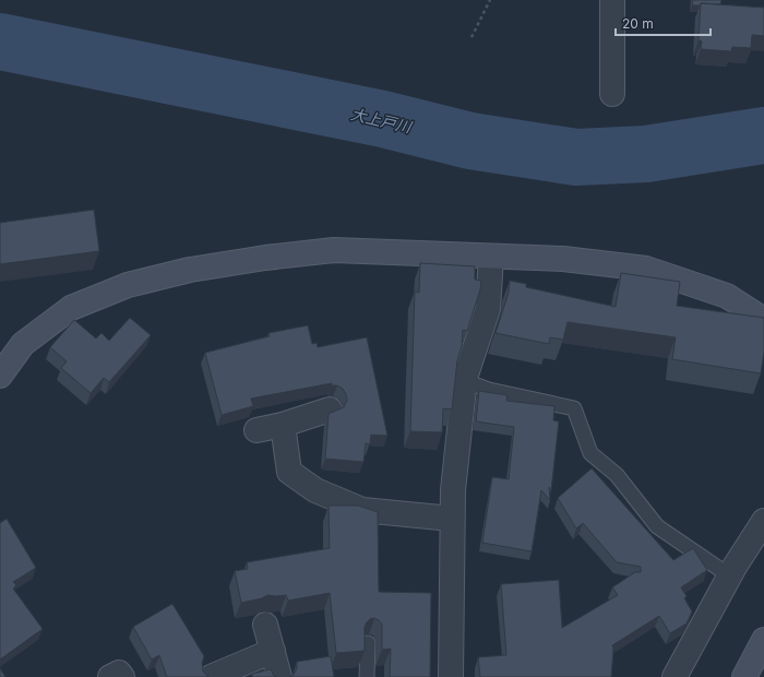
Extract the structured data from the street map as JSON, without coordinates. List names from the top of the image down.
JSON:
{
  "water": ["大上戸川"],
  "scale_bar": "20 m"
}
